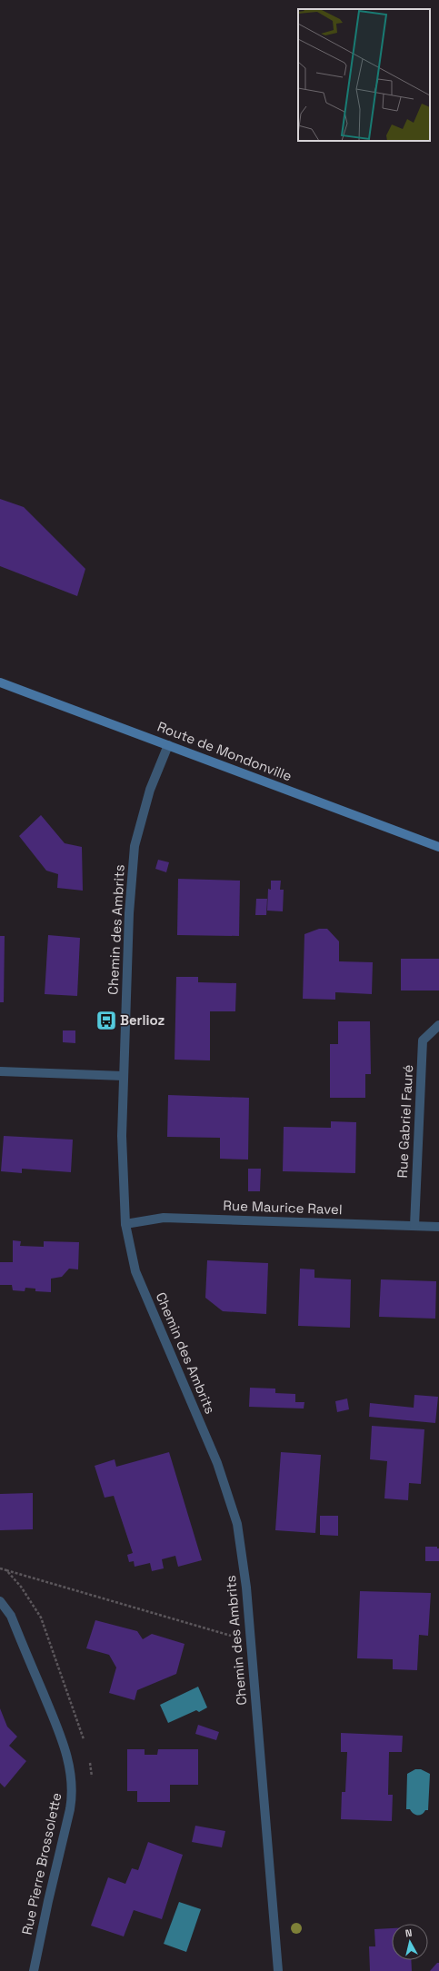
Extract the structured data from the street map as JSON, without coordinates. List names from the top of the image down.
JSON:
{
  "streets": {
    "main road": ["Route de Mondonville"],
    "street": [
      "Chemin des Ambrits",
      "Rue Gabriel Fauré",
      "Rue Maurice Ravel",
      "Rue Pierre Brossolette"
    ]
  },
  "crossings": [
    ["Route de Mondonville", "Chemin des Ambrits"],
    ["Chemin des Ambrits", "Rue Maurice Ravel"],
    ["Rue Gabriel Fauré", "Rue Maurice Ravel"]
  ],
  "places": {
    "bus stop": ["Berlioz"]
  },
  "north": "top"
}
